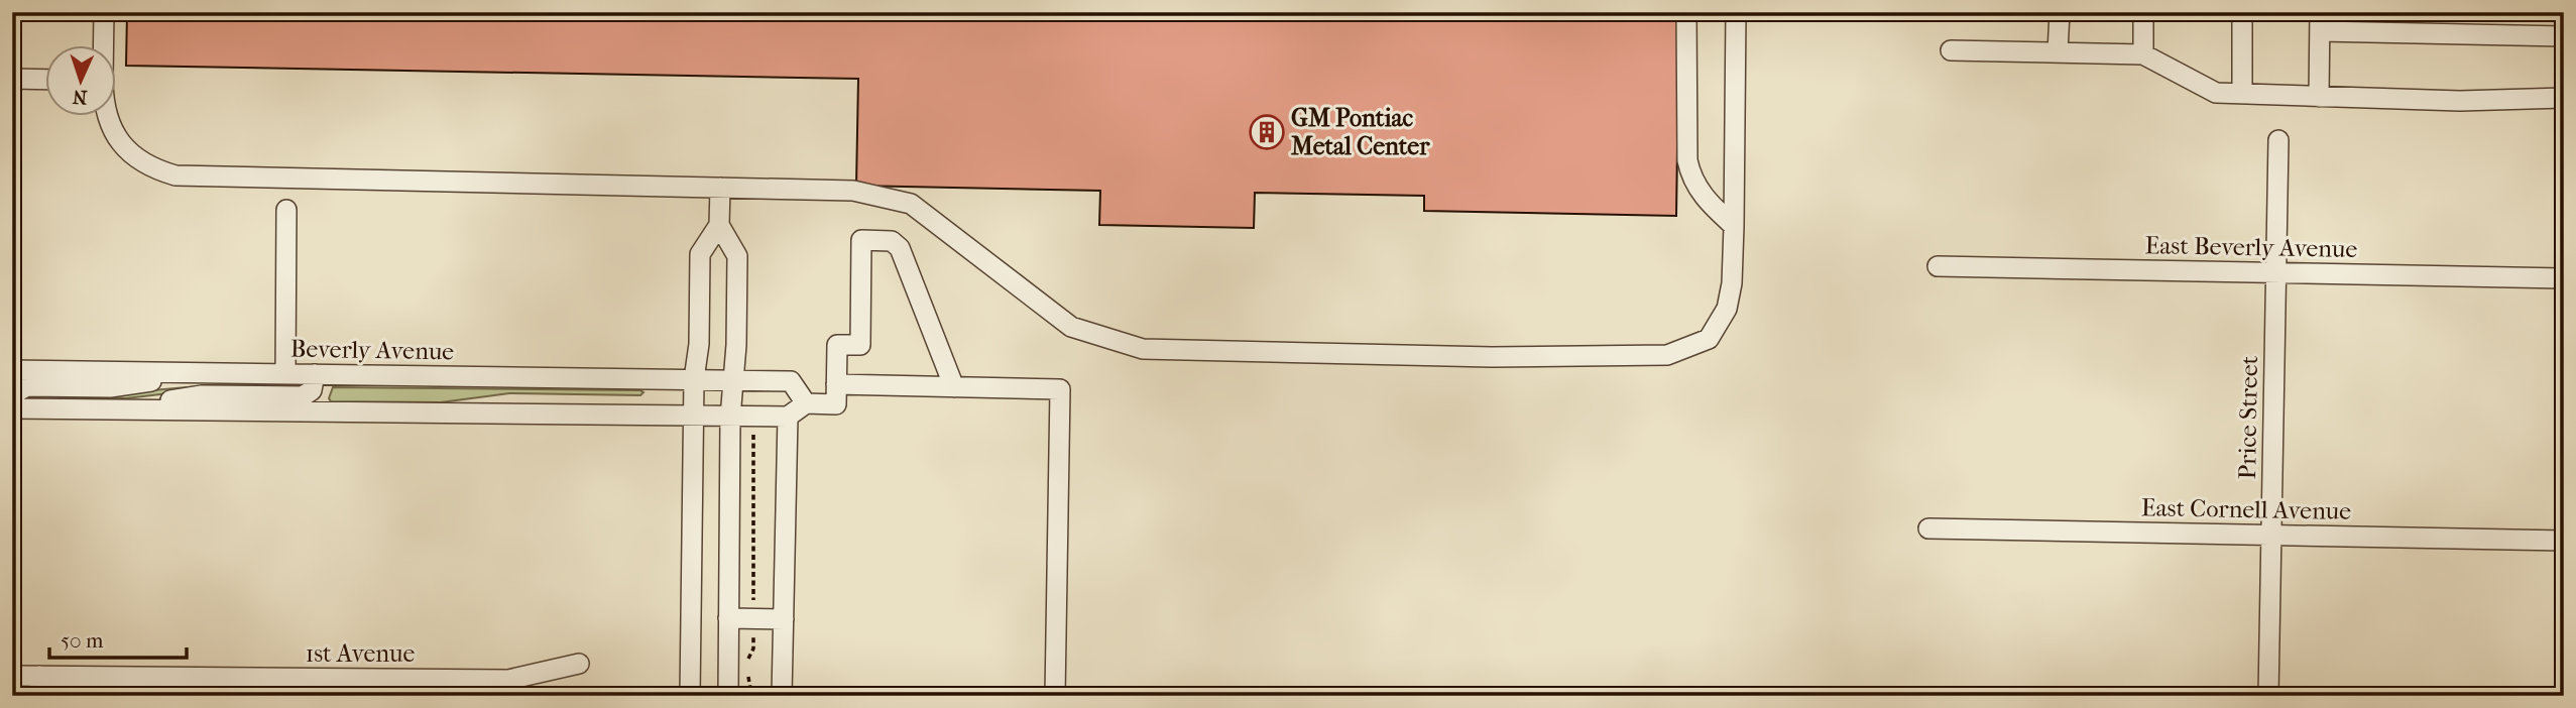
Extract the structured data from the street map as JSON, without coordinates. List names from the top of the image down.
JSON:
{
  "streets": {
    "street": [
      "East Beverly Avenue",
      "Beverly Avenue",
      "Price Street",
      "East Cornell Avenue",
      "1st Avenue"
    ]
  },
  "crossings": [
    ["East Beverly Avenue", "Price Street"],
    ["Price Street", "East Cornell Avenue"]
  ],
  "places": {
    "building": ["GM Pontiac Metal Center"]
  },
  "scale_bar": "50 m",
  "north": "bottom"
}
